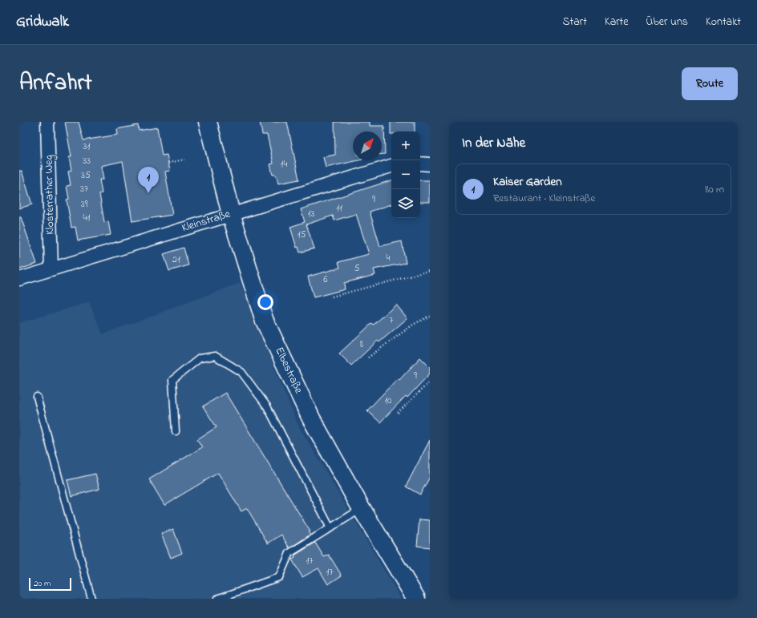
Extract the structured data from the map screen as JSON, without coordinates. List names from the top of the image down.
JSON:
{
  "streets": {
    "main road": ["Elbestraße"],
    "street": ["Klosterrather Weg", "Kleinstraße"]
  },
  "crossings": [
    ["Klosterrather Weg", "Kleinstraße"],
    ["Kleinstraße", "Elbestraße"]
  ],
  "house_numbers": [
    "31",
    "33",
    "14",
    "35",
    "37",
    "9",
    "39",
    "11",
    "13",
    "41",
    "15",
    "4",
    "21",
    "5",
    "6",
    "7",
    "8",
    "9",
    "10",
    "17",
    "17"
  ],
  "scale_bar": "20 m",
  "north": "top right",
  "page": {
    "header": "Gridwalk",
    "nav": [
      "Start",
      "Karte",
      "Über uns",
      "Kontakt"
    ],
    "title": "Anfahrt",
    "buttons": "Route",
    "heading": "In der Nähe",
    "map_buttons": ["+", "−"],
    "list": [
      {
        "mark": "1",
        "name": "Kaiser Garden",
        "note": "Restaurant · Kleinstraße",
        "value": "80 m"
      }
    ],
    "pins": "1",
    "scale": "20 m"
  }
}
